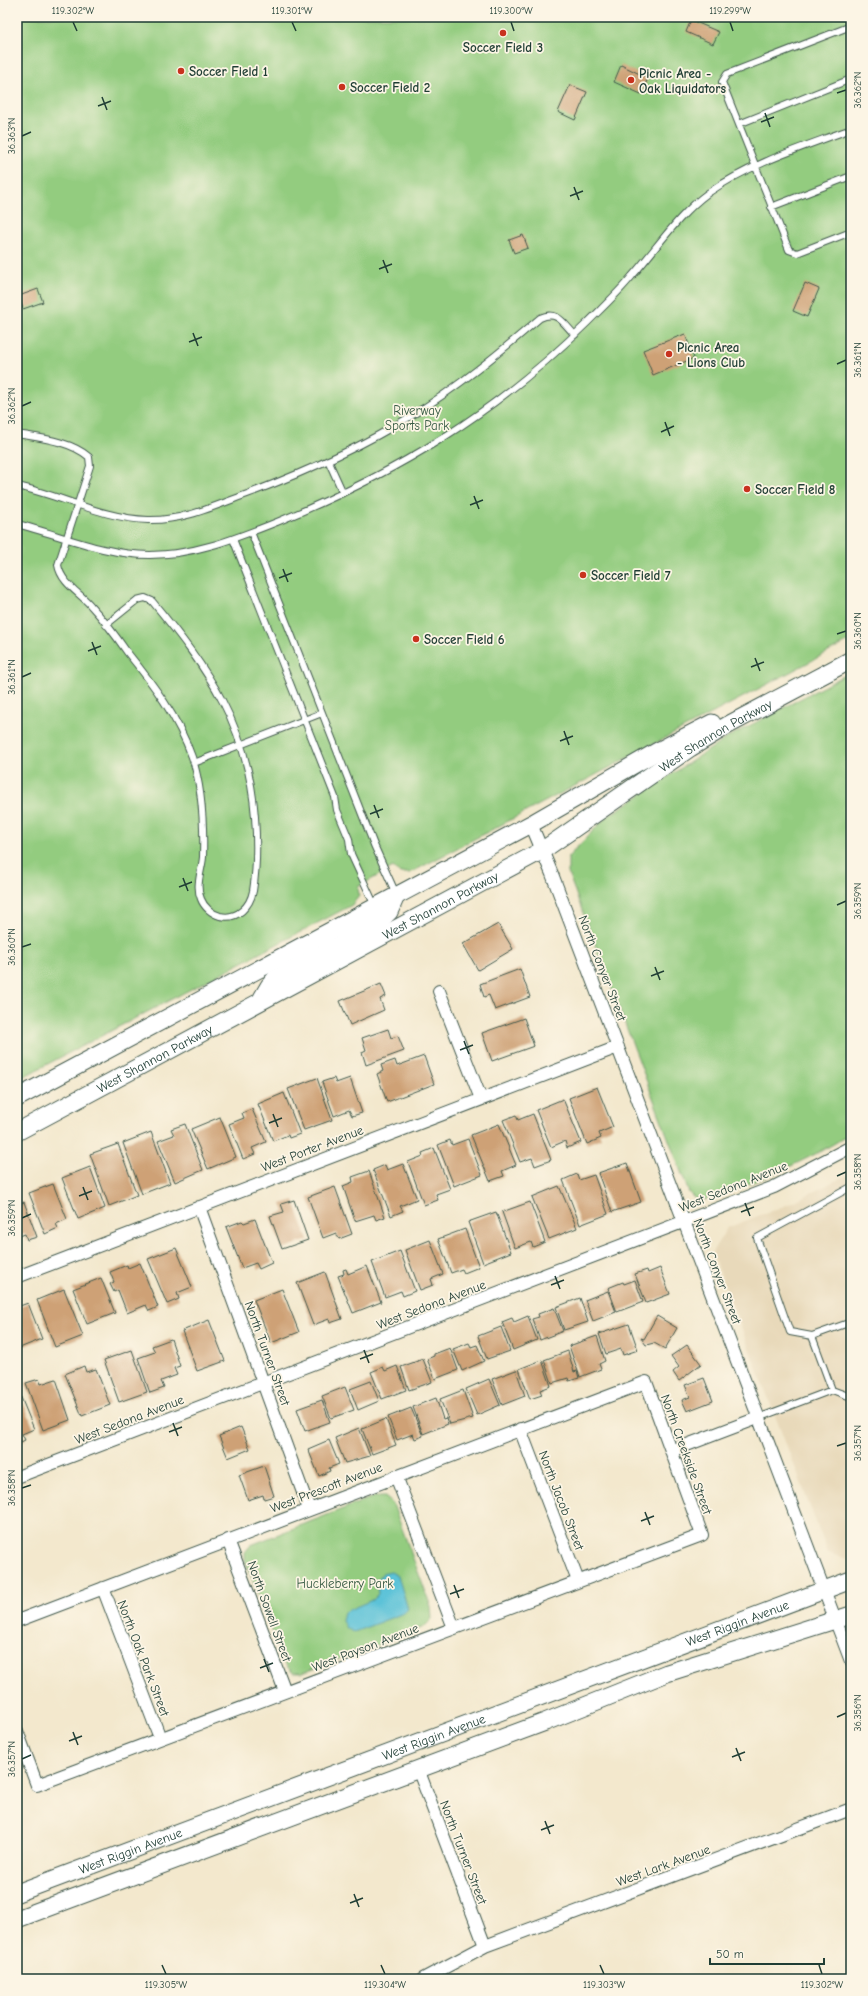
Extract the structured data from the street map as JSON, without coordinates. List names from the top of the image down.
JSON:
{
  "streets": {
    "street": [
      "West Shannon Parkway",
      "North Conyer Street",
      "West Porter Avenue",
      "West Sedona Avenue",
      "North Turner Street",
      "North Creekside Street",
      "West Prescott Avenue",
      "North Jacob Street",
      "North Sowell Street",
      "West Riggin Avenue",
      "West Payson Avenue",
      "North Oak Park Street",
      "West Lark Avenue"
    ]
  },
  "crossings": [
    ["West Shannon Parkway", "North Conyer Street"],
    ["North Conyer Street", "West Porter Avenue"],
    ["North Conyer Street", "West Sedona Avenue"],
    ["North Conyer Street", "West Riggin Avenue"],
    ["West Porter Avenue", "North Turner Street"],
    ["West Sedona Avenue", "North Turner Street"],
    ["North Turner Street", "West Prescott Avenue"],
    ["North Turner Street", "West Riggin Avenue"],
    ["North Turner Street", "West Lark Avenue"],
    ["North Creekside Street", "West Prescott Avenue"],
    ["North Creekside Street", "West Payson Avenue"],
    ["West Prescott Avenue", "North Jacob Street"],
    ["West Prescott Avenue", "North Sowell Street"],
    ["West Prescott Avenue", "North Oak Park Street"],
    ["North Jacob Street", "West Payson Avenue"],
    ["North Sowell Street", "West Payson Avenue"],
    ["West Payson Avenue", "North Oak Park Street"]
  ],
  "parks": ["Riverway Sports Park", "Huckleberry Park"],
  "places": [
    "Soccer Field 3",
    "Soccer Field 1",
    "Picnic Area - Oak Liquidators",
    "Soccer Field 2",
    "Picnic Area - Lions Club",
    "Soccer Field 8",
    "Soccer Field 7",
    "Soccer Field 6"
  ],
  "scale_bar": "50 m",
  "coordinates": [
    "119.302°W",
    "119.301°W",
    "119.300°W",
    "119.299°W",
    "36.362°N",
    "36.363°N",
    "36.361°N",
    "36.360°N",
    "36.359°N",
    "36.358°N",
    "36.357°N",
    "36.356°N",
    "119.305°W",
    "119.304°W",
    "119.303°W"
  ]
}
